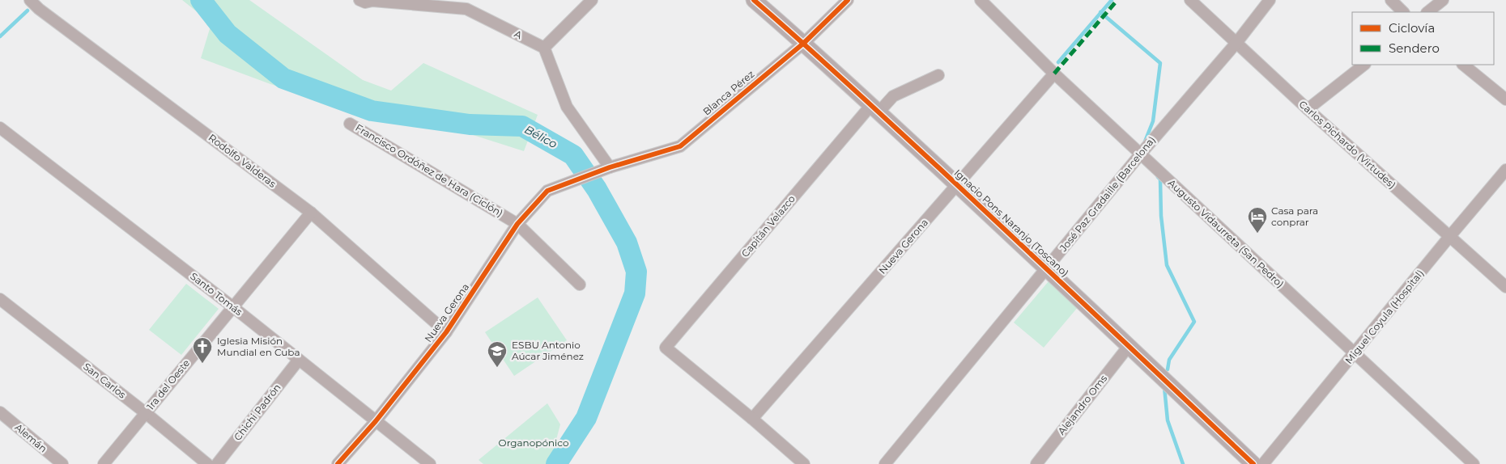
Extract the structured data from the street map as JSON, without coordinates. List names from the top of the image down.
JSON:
{
  "streets": {
    "street": [
      "A",
      "Blanca Pérez",
      "Carlos Pichardo (Virtudes)",
      "Rodolfo Valderas",
      "Francisco Ordóñez de Hara (Ciclón)",
      "José Paz Gradaille (Barcelona)",
      "Ignacio Pons Naranjo (Toscano)",
      "Capitán Velazco",
      "Augusto Vidaurreta (San Pedro)",
      "Nueva Gerona",
      "Santo Tomás",
      "Miguel Coyula (Hospital)",
      "San Carlos",
      "1ra del Oeste",
      "Alejandro Oms",
      "Chichi Padrón",
      "Alemán"
    ]
  },
  "crossings": [
    ["Blanca Pérez", "Ignacio Pons Naranjo (Toscano)"],
    ["Blanca Pérez", "Nueva Gerona"],
    ["Carlos Pichardo (Virtudes)", "José Paz Gradaille (Barcelona)"],
    ["Carlos Pichardo (Virtudes)", "Miguel Coyula (Hospital)"],
    ["Rodolfo Valderas", "Nueva Gerona"],
    ["Rodolfo Valderas", "1ra del Oeste"],
    ["Francisco Ordóñez de Hara (Ciclón)", "Nueva Gerona"],
    ["José Paz Gradaille (Barcelona)", "Ignacio Pons Naranjo (Toscano)"],
    ["José Paz Gradaille (Barcelona)", "Augusto Vidaurreta (San Pedro)"],
    ["Ignacio Pons Naranjo (Toscano)", "Capitán Velazco"],
    ["Ignacio Pons Naranjo (Toscano)", "Nueva Gerona"],
    ["Ignacio Pons Naranjo (Toscano)", "Alejandro Oms"],
    ["Capitán Velazco", "Nueva Gerona"],
    ["Augusto Vidaurreta (San Pedro)", "Nueva Gerona"],
    ["Augusto Vidaurreta (San Pedro)", "Miguel Coyula (Hospital)"],
    ["Nueva Gerona", "Santo Tomás"],
    ["Santo Tomás", "1ra del Oeste"],
    ["Santo Tomás", "Chichi Padrón"],
    ["San Carlos", "1ra del Oeste"]
  ],
  "water": ["Bélico"],
  "parks": ["Organopónico"],
  "places": {
    "hotel": ["Casa para conprar"],
    "church": ["Iglesia Misión Mundial en Cuba"],
    "school or university": ["ESBU Antonio Aúcar Jiménez"]
  },
  "legend": ["Ciclovía", "Sendero"]
}
